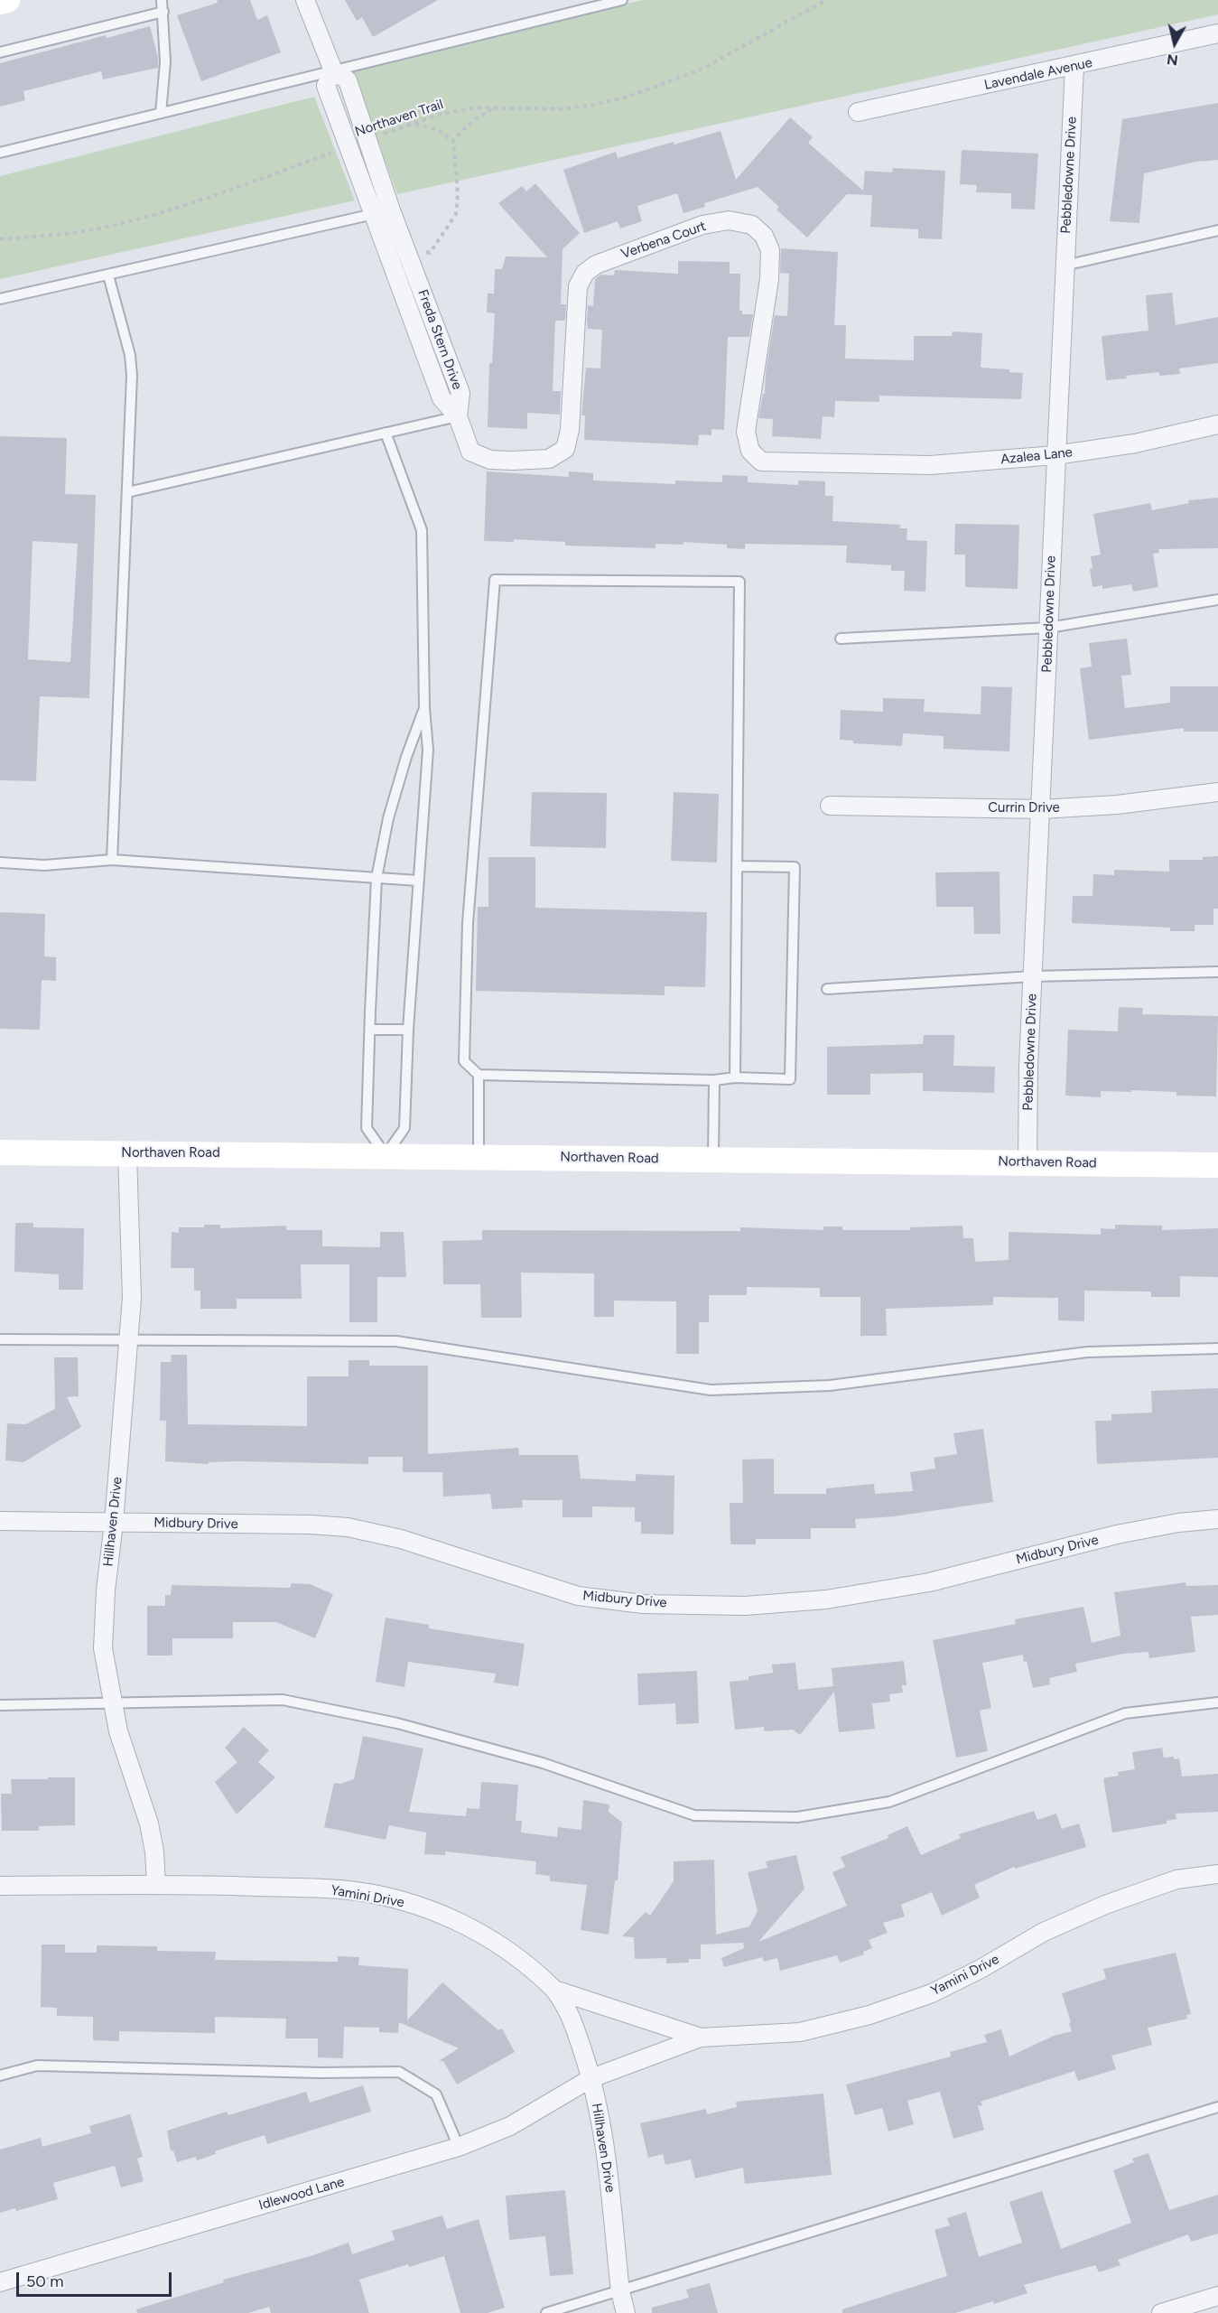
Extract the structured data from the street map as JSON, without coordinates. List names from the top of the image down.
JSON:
{
  "streets": {
    "street": [
      "Lavendale Avenue",
      "Pebbledowne Drive",
      "Verbena Court",
      "Freda Stern Drive",
      "Azalea Lane",
      "Currin Drive",
      "Northaven Road",
      "Hillhaven Drive",
      "Midbury Drive",
      "Yamini Drive",
      "Idlewood Lane"
    ],
    "path": ["Northaven Trail"]
  },
  "crossings": [
    ["Lavendale Avenue", "Pebbledowne Drive"],
    ["Northaven Trail", "Freda Stern Drive"],
    ["Pebbledowne Drive", "Azalea Lane"],
    ["Pebbledowne Drive", "Currin Drive"],
    ["Pebbledowne Drive", "Northaven Road"],
    ["Verbena Court", "Freda Stern Drive"],
    ["Verbena Court", "Azalea Lane"],
    ["Northaven Road", "Hillhaven Drive"],
    ["Hillhaven Drive", "Midbury Drive"],
    ["Hillhaven Drive", "Yamini Drive"],
    ["Hillhaven Drive", "Idlewood Lane"],
    ["Yamini Drive", "Idlewood Lane"]
  ],
  "scale_bar": "50 m",
  "north": "bottom"
}
